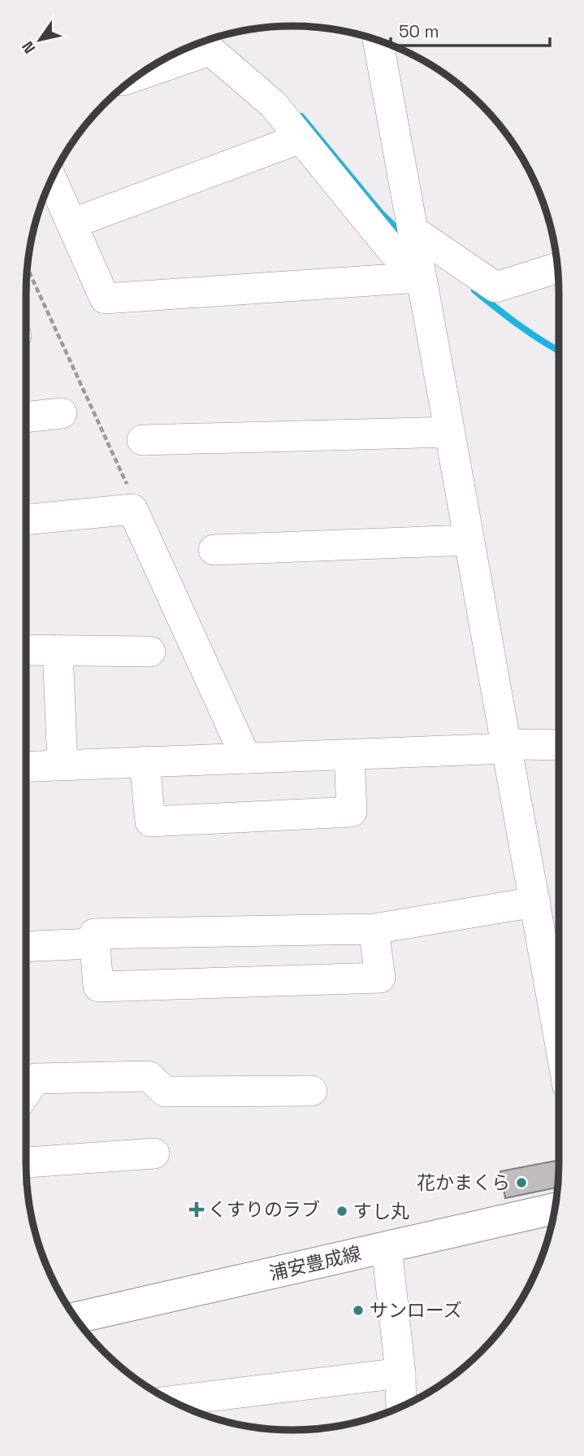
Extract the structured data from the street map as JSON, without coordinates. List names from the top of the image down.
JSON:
{
  "streets": {
    "main road": ["浦安豊成線"]
  },
  "places": {
    "other": ["花かまくら", "すし丸", "サンローズ"],
    "health": ["くすりのラブ"]
  },
  "scale_bar": "50 m",
  "north": "bottom left"
}
